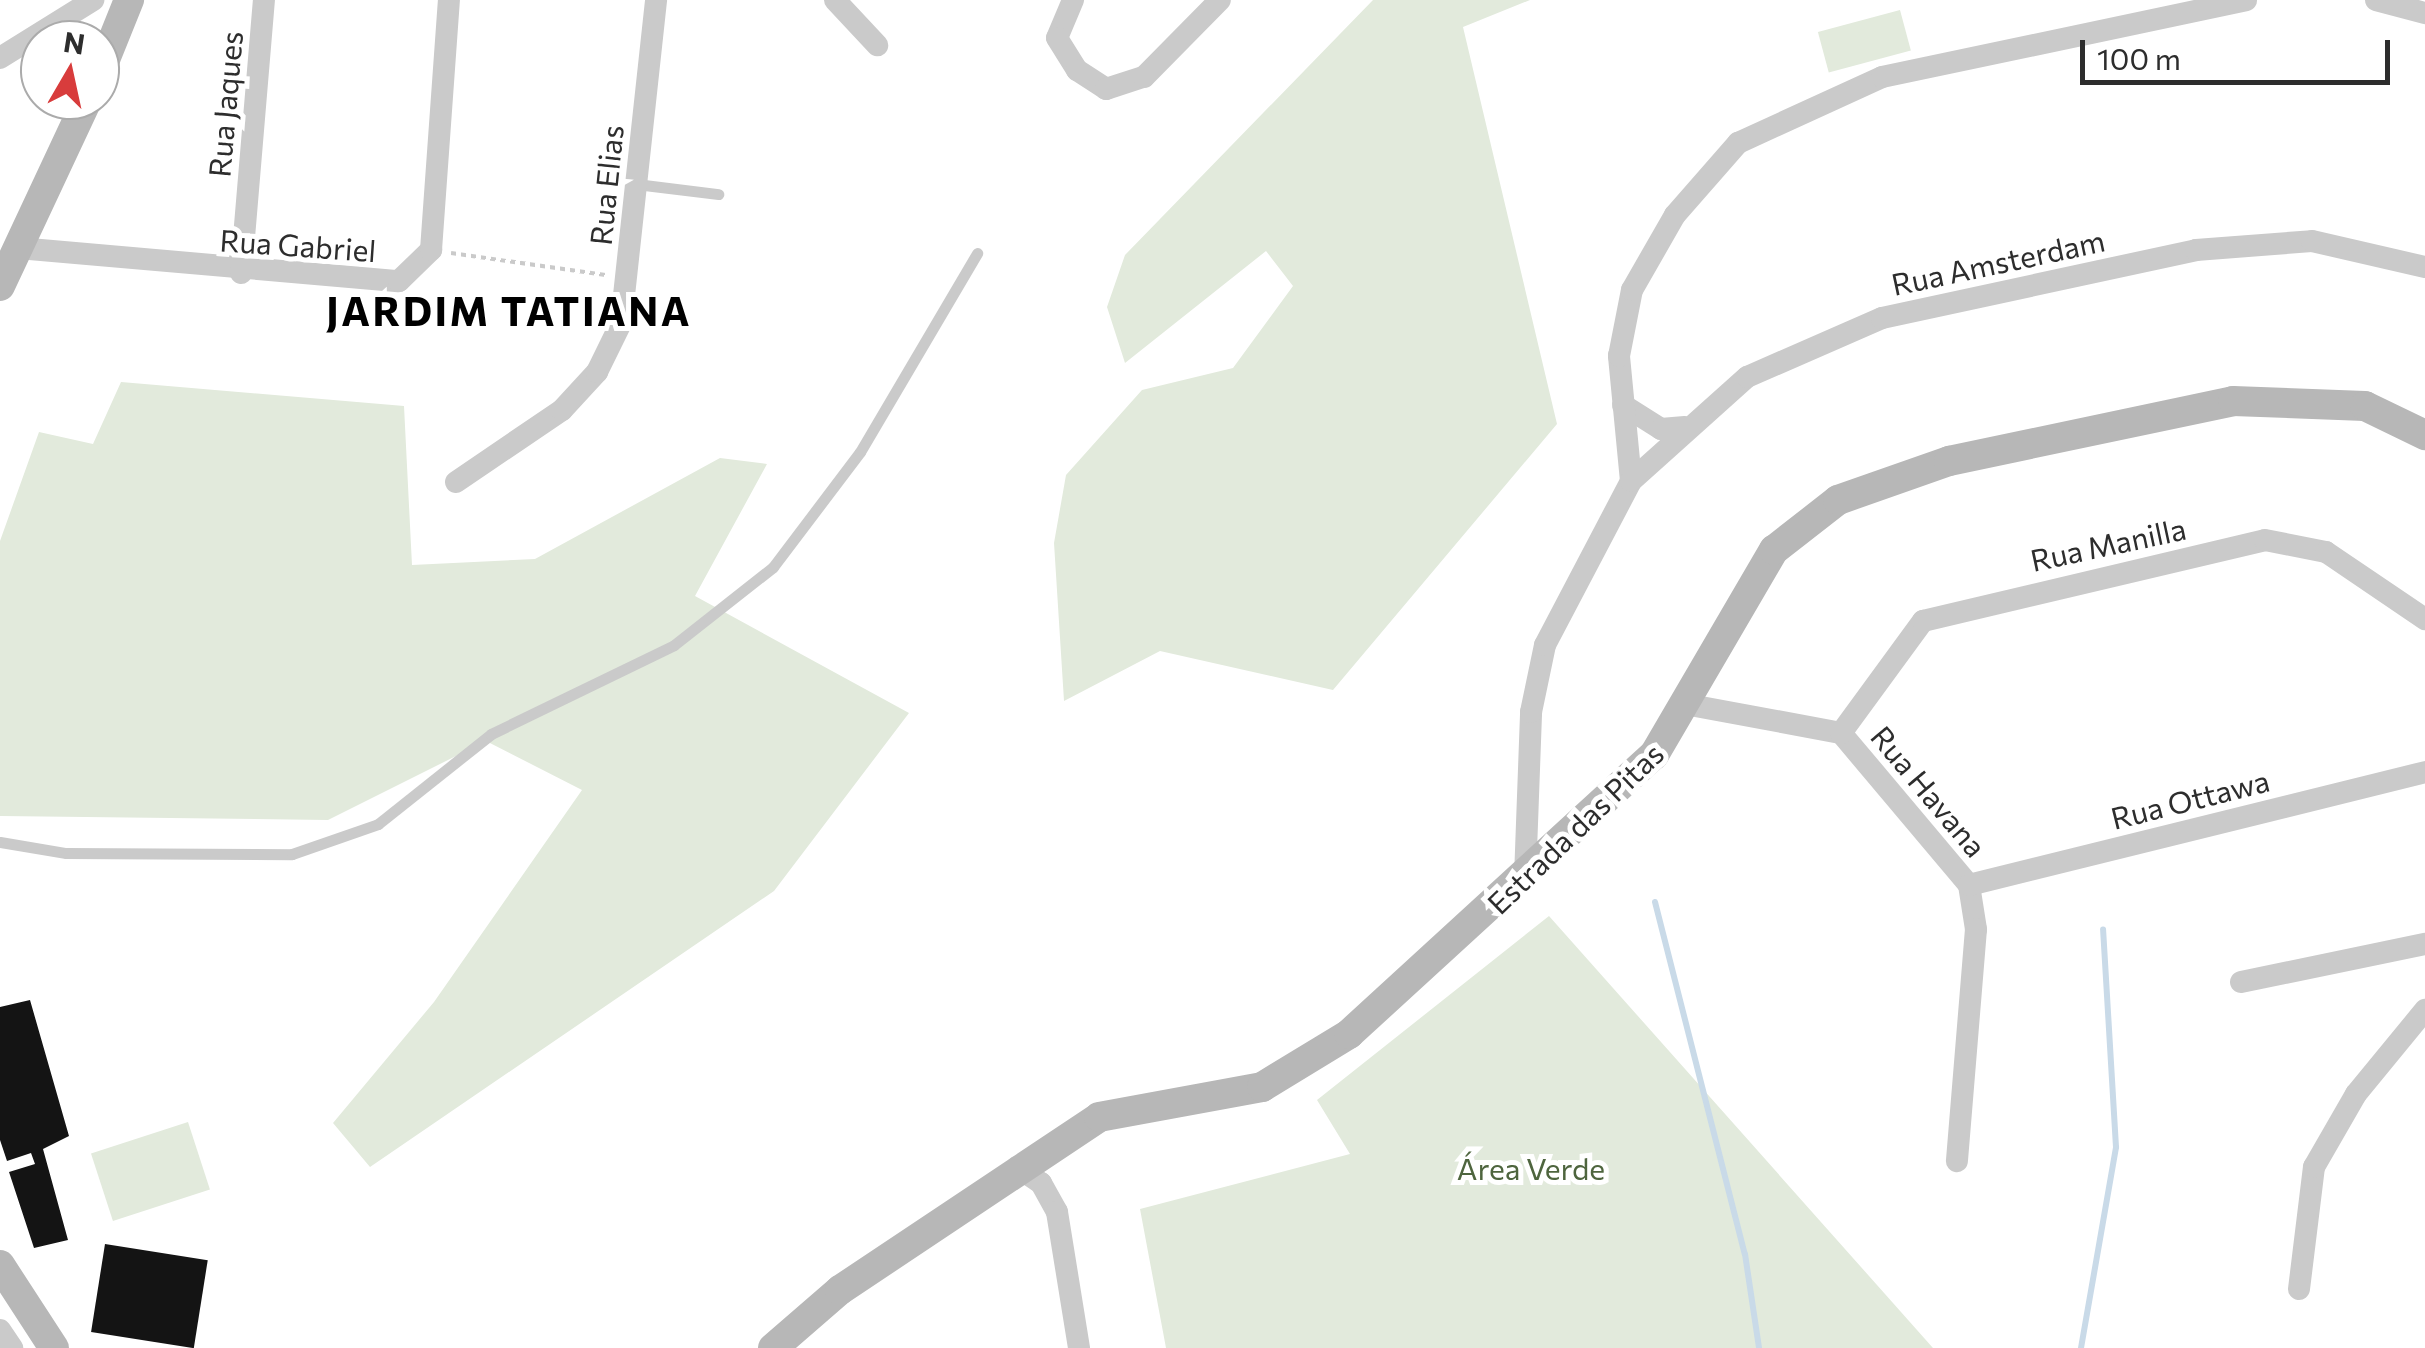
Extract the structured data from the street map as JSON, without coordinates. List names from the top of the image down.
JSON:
{
  "streets": {
    "main road": ["Estrada das Pitas"],
    "street": [
      "Rua Jaques",
      "Rua Elias",
      "Rua Gabriel",
      "Rua Amsterdam",
      "Rua Manilla",
      "Rua Havana",
      "Rua Ottawa"
    ]
  },
  "crossings": [
    ["Rua Jaques", "Rua Gabriel"],
    ["Rua Manilla", "Rua Havana"],
    ["Rua Havana", "Rua Ottawa"],
    ["Rua Havana", "Estrada das Pitas"]
  ],
  "districts": ["JARDIM TATIANA"],
  "parks": ["Área Verde"],
  "scale_bar": "100 m",
  "north": "top"
}
